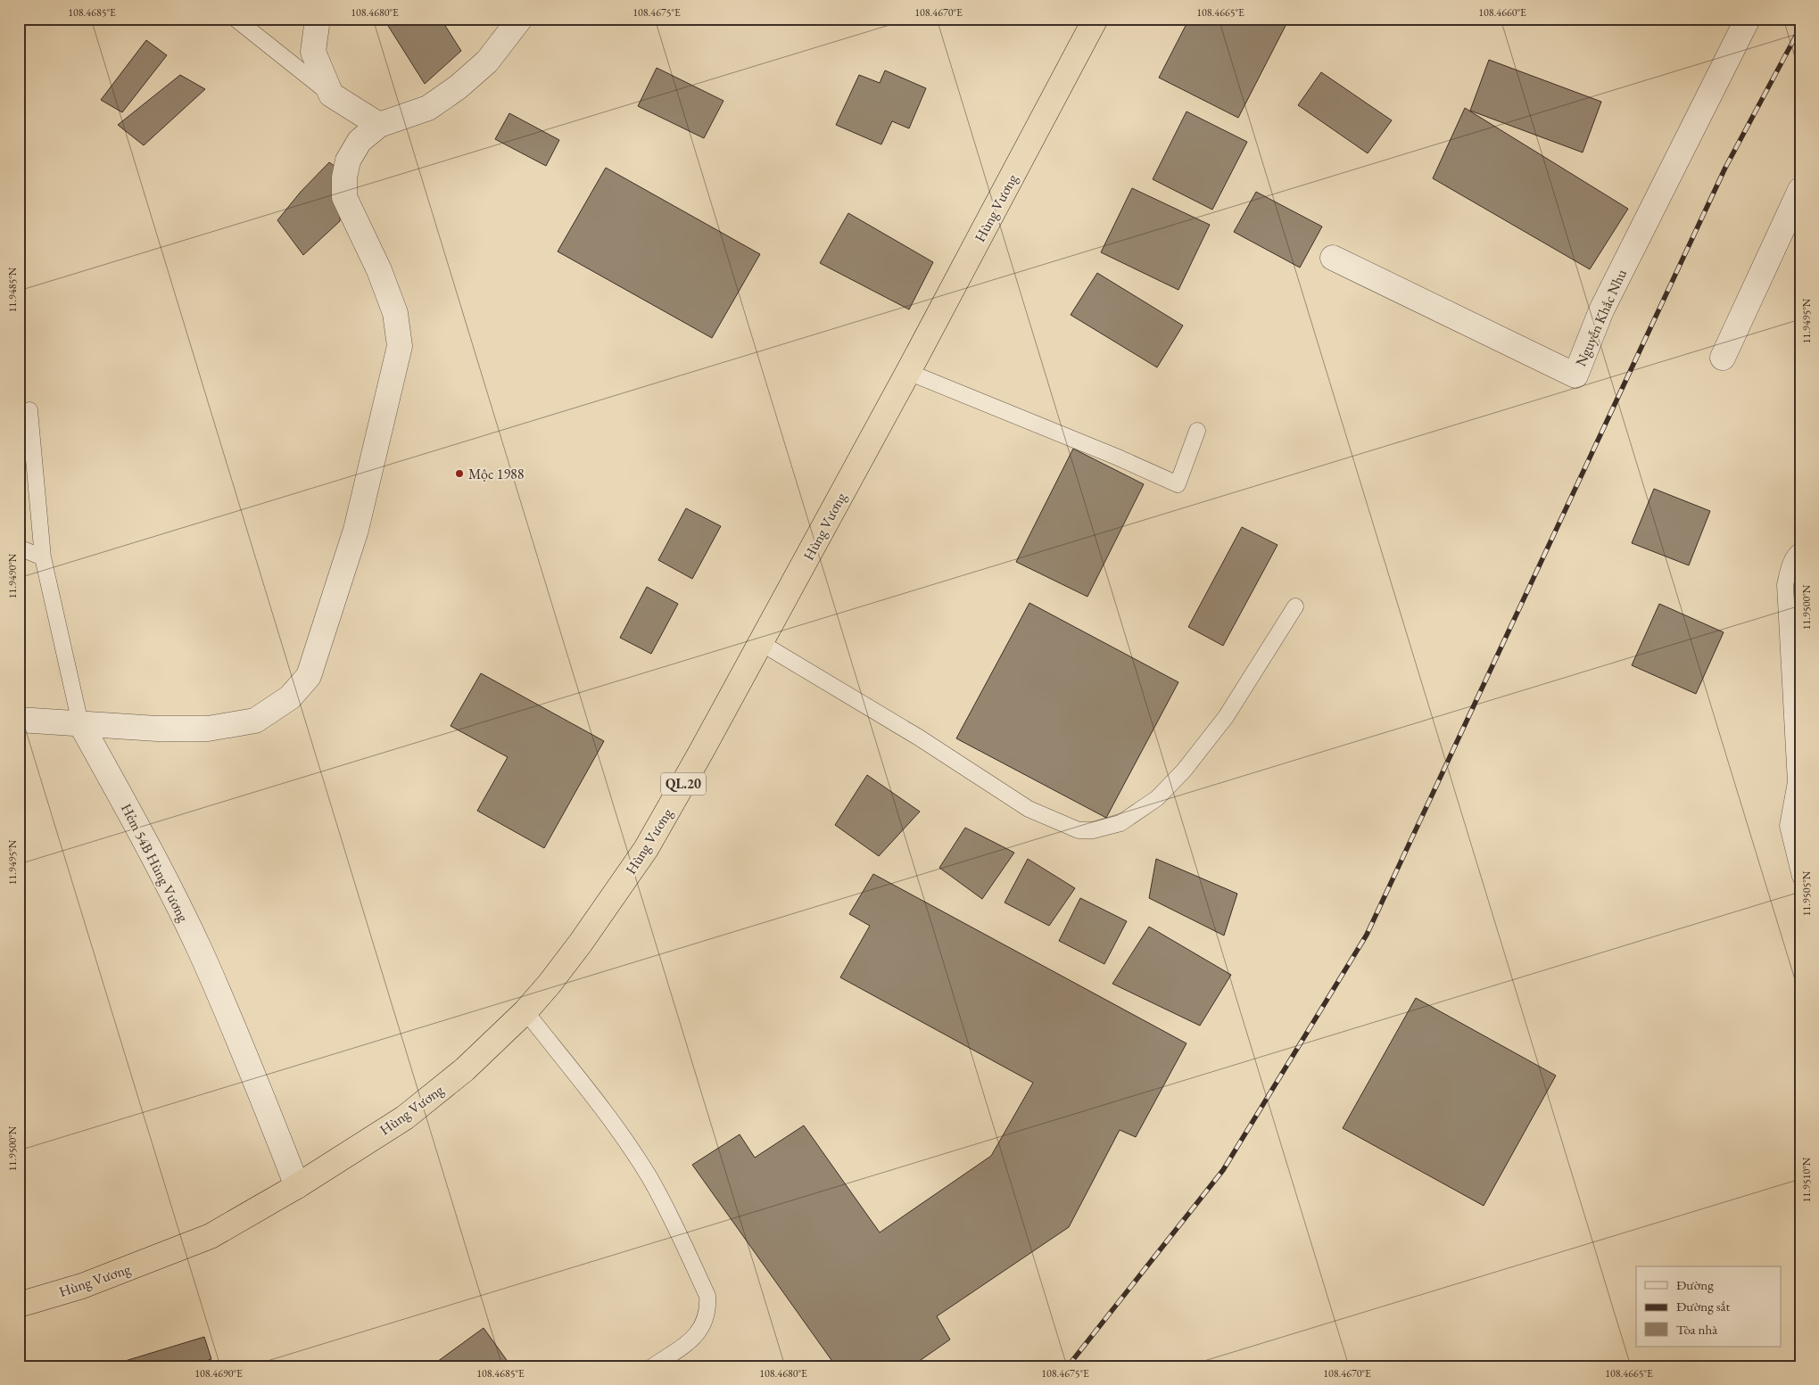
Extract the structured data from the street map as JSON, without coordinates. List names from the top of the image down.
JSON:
{
  "streets": {
    "highway": ["Hùng Vương", "QL.20"],
    "street": ["Nguyễn Khắc Nhu", "Hẻm 54B Hùng Vương"]
  },
  "crossings": [
    ["Hùng Vương", "Hẻm 54B Hùng Vương"]
  ],
  "places": ["Mộc 1988"],
  "legend": ["Đường", "Đường sắt", "Tòa nhà"],
  "coordinates": [
    "108.4685°E",
    "108.4680°E",
    "108.4675°E",
    "108.4670°E",
    "108.4665°E",
    "108.4660°E",
    "11.9485°N",
    "11.9495°N",
    "11.9490°N",
    "11.9500°N",
    "11.9505°N",
    "11.9510°N",
    "108.4690°E"
  ]
}
